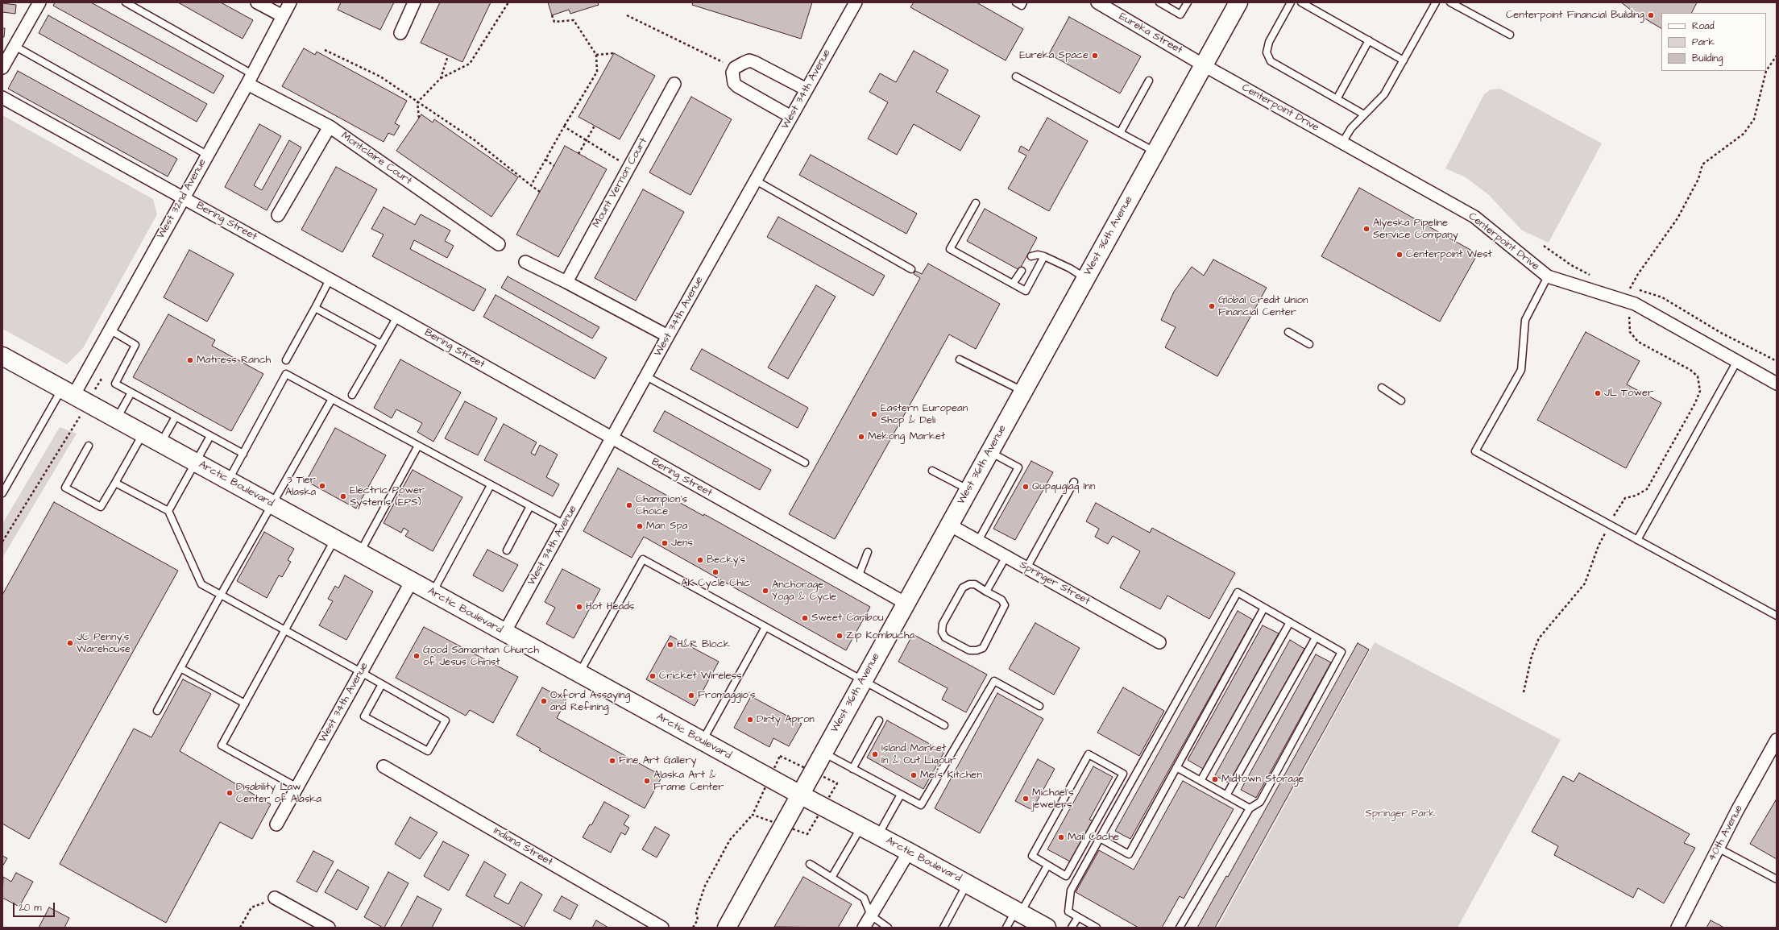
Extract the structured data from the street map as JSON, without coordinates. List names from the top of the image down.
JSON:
{
  "streets": {
    "main road": ["West 36th Avenue", "Arctic Boulevard"],
    "street": [
      "Eureka Street",
      "West 34th Avenue",
      "Centerpoint Drive",
      "Montclaire Court",
      "Mount Vernon Court",
      "West 32nd Avenue",
      "Bering Street",
      "Springer Street",
      "40th Avenue",
      "Indiana Street"
    ]
  },
  "crossings": [
    ["Eureka Street", "Centerpoint Drive"],
    ["Eureka Street", "West 36th Avenue"],
    ["West 34th Avenue", "Bering Street"],
    ["West 34th Avenue", "Arctic Boulevard"],
    ["Centerpoint Drive", "West 36th Avenue"],
    ["Montclaire Court", "West 32nd Avenue"],
    ["West 32nd Avenue", "Bering Street"],
    ["West 32nd Avenue", "Arctic Boulevard"],
    ["Bering Street", "West 36th Avenue"],
    ["West 36th Avenue", "Arctic Boulevard"],
    ["West 36th Avenue", "Springer Street"]
  ],
  "parks": ["Springer Park"],
  "places": [
    "Centerpoint Financial Building",
    "Eureka Space",
    "Alyeska Pipeline Service Company",
    "Centerpoint West",
    "Global Credit Union Financial Center",
    "Matress Ranch",
    "JL Tower",
    "Eastern European Shop & Deli",
    "Mekong Market",
    "3 Tier Alaska",
    "Qupqugiaq Inn",
    "Electric Power Systems (EPS)",
    "Champion's Choice",
    "Man Spa",
    "Jens",
    "Becky's",
    "AK Cycle Chic",
    "Anchorage Yoga & Cycle",
    "Hot Heads",
    "Sweet Caribou",
    "Zip Kombucha",
    "JC Penny's Warehouse",
    "H&R Block",
    "Good Samaritan Church of Jesus Christ",
    "Cricket Wireless",
    "Fromaggio's",
    "Oxford Assaying and Refining",
    "Dirty Apron",
    "Island Market In & Out Liqour",
    "Fine Art Gallery",
    "Mei’s Kitchen",
    "Midtown Storage",
    "Alaska Art & Frame Center",
    "Disability Law Center of Alaska",
    "Michael's jewelers",
    "Mail Cache"
  ],
  "legend": ["Road", "Park", "Building"],
  "scale_bar": "20 m"
}
